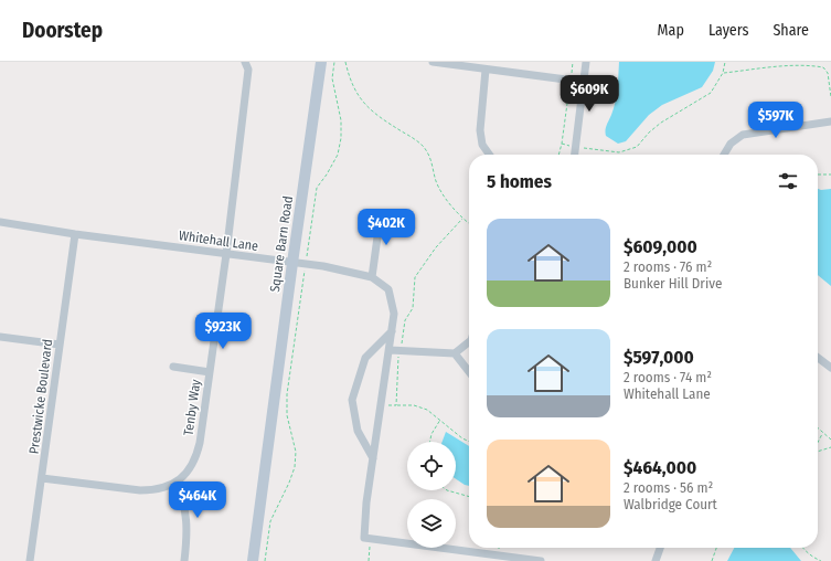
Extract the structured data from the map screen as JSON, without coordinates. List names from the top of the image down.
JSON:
{
  "streets": {
    "street": [
      "Whitehall Lane",
      "Square Barn Road",
      "Prestwicke Boulevard",
      "Tenby Way"
    ]
  },
  "crossings": [
    ["Whitehall Lane", "Square Barn Road"],
    ["Whitehall Lane", "Prestwicke Boulevard"],
    ["Whitehall Lane", "Tenby Way"]
  ],
  "page": {
    "header": "Doorstep",
    "nav": ["Map", "Layers", "Share"],
    "price": [
      "$609K",
      "$597K",
      "$402K",
      "$923K",
      "$464K"
    ],
    "heading": "5 homes",
    "list": [
      {
        "name": "$609,000",
        "note": "2 rooms · 76 m² · Bunker Hill Drive"
      },
      {
        "name": "$597,000",
        "note": "2 rooms · 74 m² · Whitehall Lane"
      },
      {
        "name": "$464,000",
        "note": "2 rooms · 56 m² · Walbridge Court"
      }
    ]
  }
}
